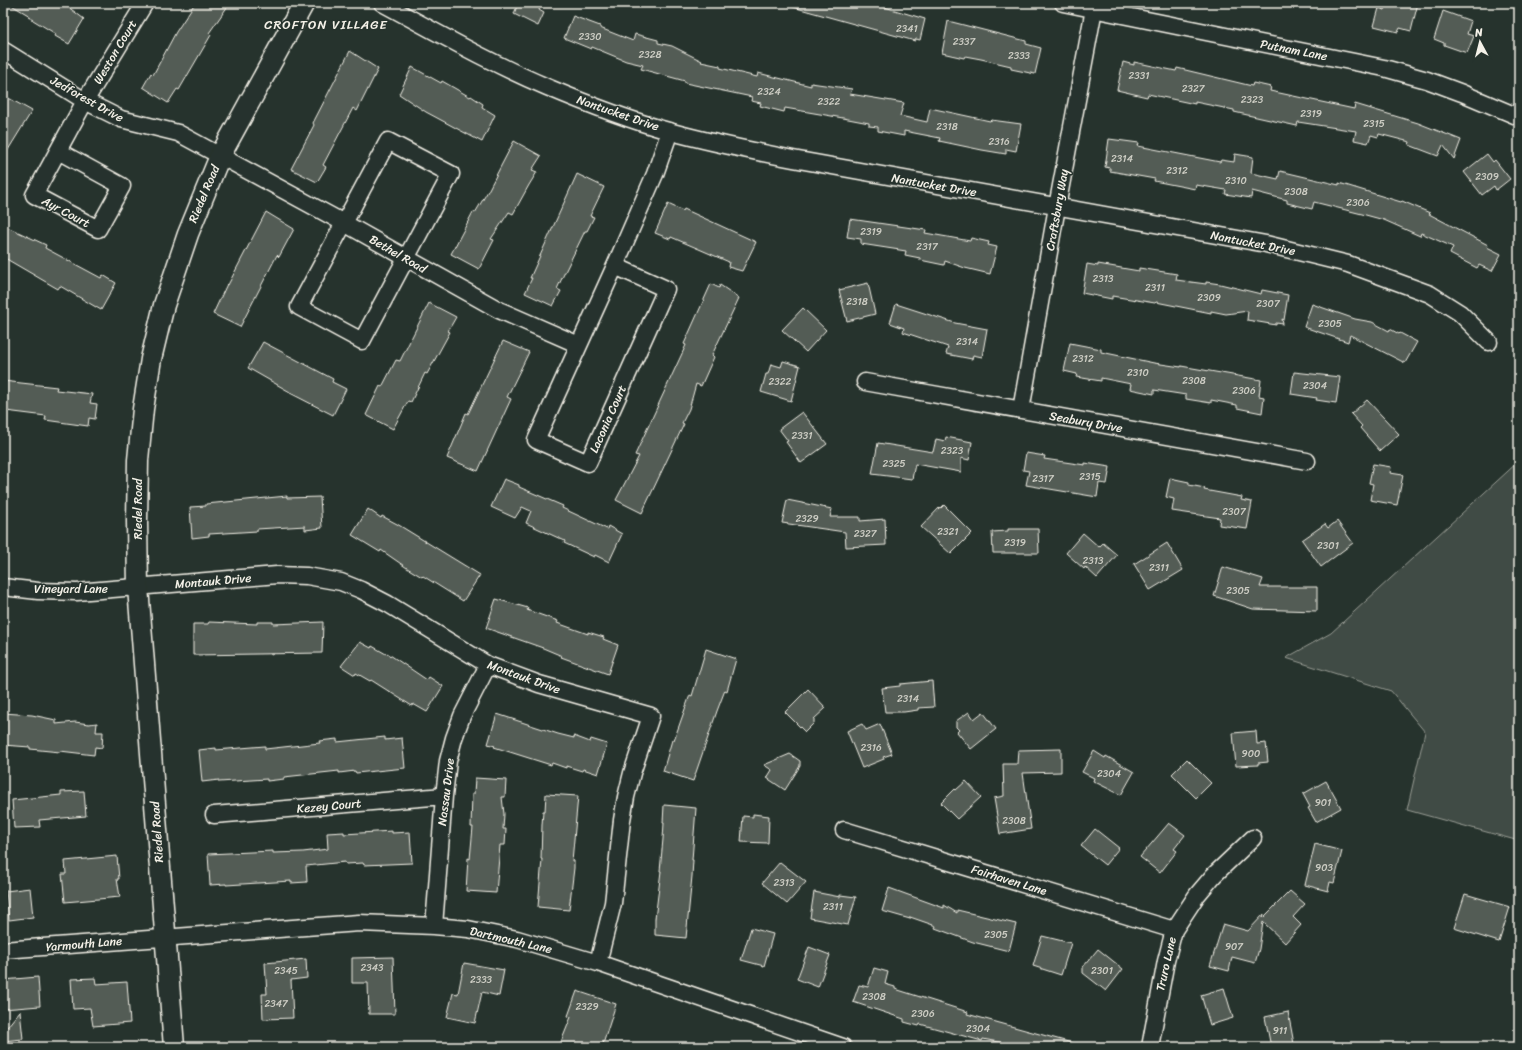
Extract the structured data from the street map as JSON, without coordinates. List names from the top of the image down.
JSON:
{
  "streets": {
    "street": [
      "Putnam Lane",
      "Weston Court",
      "Jedforest Drive",
      "Nantucket Drive",
      "Riedel Road",
      "Craftsbury Way",
      "Ayr Court",
      "Bethel Road",
      "Laconia Court",
      "Seabury Drive",
      "Montauk Drive",
      "Vineyard Lane",
      "Nassau Drive",
      "Kezey Court",
      "Fairhaven Lane",
      "Dartmouth Lane",
      "Yarmouth Lane",
      "Truro Lane"
    ]
  },
  "crossings": [
    ["Putnam Lane", "Craftsbury Way"],
    ["Weston Court", "Jedforest Drive"],
    ["Weston Court", "Ayr Court"],
    ["Jedforest Drive", "Riedel Road"],
    ["Jedforest Drive", "Ayr Court"],
    ["Jedforest Drive", "Bethel Road"],
    ["Nantucket Drive", "Craftsbury Way"],
    ["Nantucket Drive", "Laconia Court"],
    ["Riedel Road", "Bethel Road"],
    ["Riedel Road", "Montauk Drive"],
    ["Riedel Road", "Vineyard Lane"],
    ["Riedel Road", "Dartmouth Lane"],
    ["Riedel Road", "Yarmouth Lane"],
    ["Craftsbury Way", "Seabury Drive"],
    ["Bethel Road", "Laconia Court"],
    ["Montauk Drive", "Vineyard Lane"],
    ["Montauk Drive", "Nassau Drive"],
    ["Montauk Drive", "Dartmouth Lane"],
    ["Nassau Drive", "Kezey Court"],
    ["Nassau Drive", "Dartmouth Lane"],
    ["Fairhaven Lane", "Truro Lane"],
    ["Dartmouth Lane", "Yarmouth Lane"]
  ],
  "districts": ["CROFTON VILLAGE"],
  "house_numbers": [
    "2341",
    "2330",
    "2337",
    "2328",
    "2333",
    "2331",
    "2327",
    "2324",
    "2323",
    "2322",
    "2319",
    "2315",
    "2318",
    "2316",
    "2314",
    "2312",
    "2309",
    "2310",
    "2308",
    "2306",
    "2319",
    "2317",
    "2313",
    "2311",
    "2309",
    "2318",
    "2307",
    "2305",
    "2314",
    "2312",
    "2310",
    "2308",
    "2322",
    "2304",
    "2306",
    "2331",
    "2323",
    "2325",
    "2315",
    "2317",
    "2307",
    "2329",
    "2321",
    "2327",
    "2319",
    "2301",
    "2313",
    "2311",
    "2305",
    "2314",
    "2316",
    "900",
    "2304",
    "901",
    "2308",
    "903",
    "2313",
    "2311",
    "2305",
    "907",
    "2343",
    "2345",
    "2301",
    "2333",
    "2308",
    "2347",
    "2329",
    "2306",
    "2304",
    "911"
  ],
  "north": "top"
}
